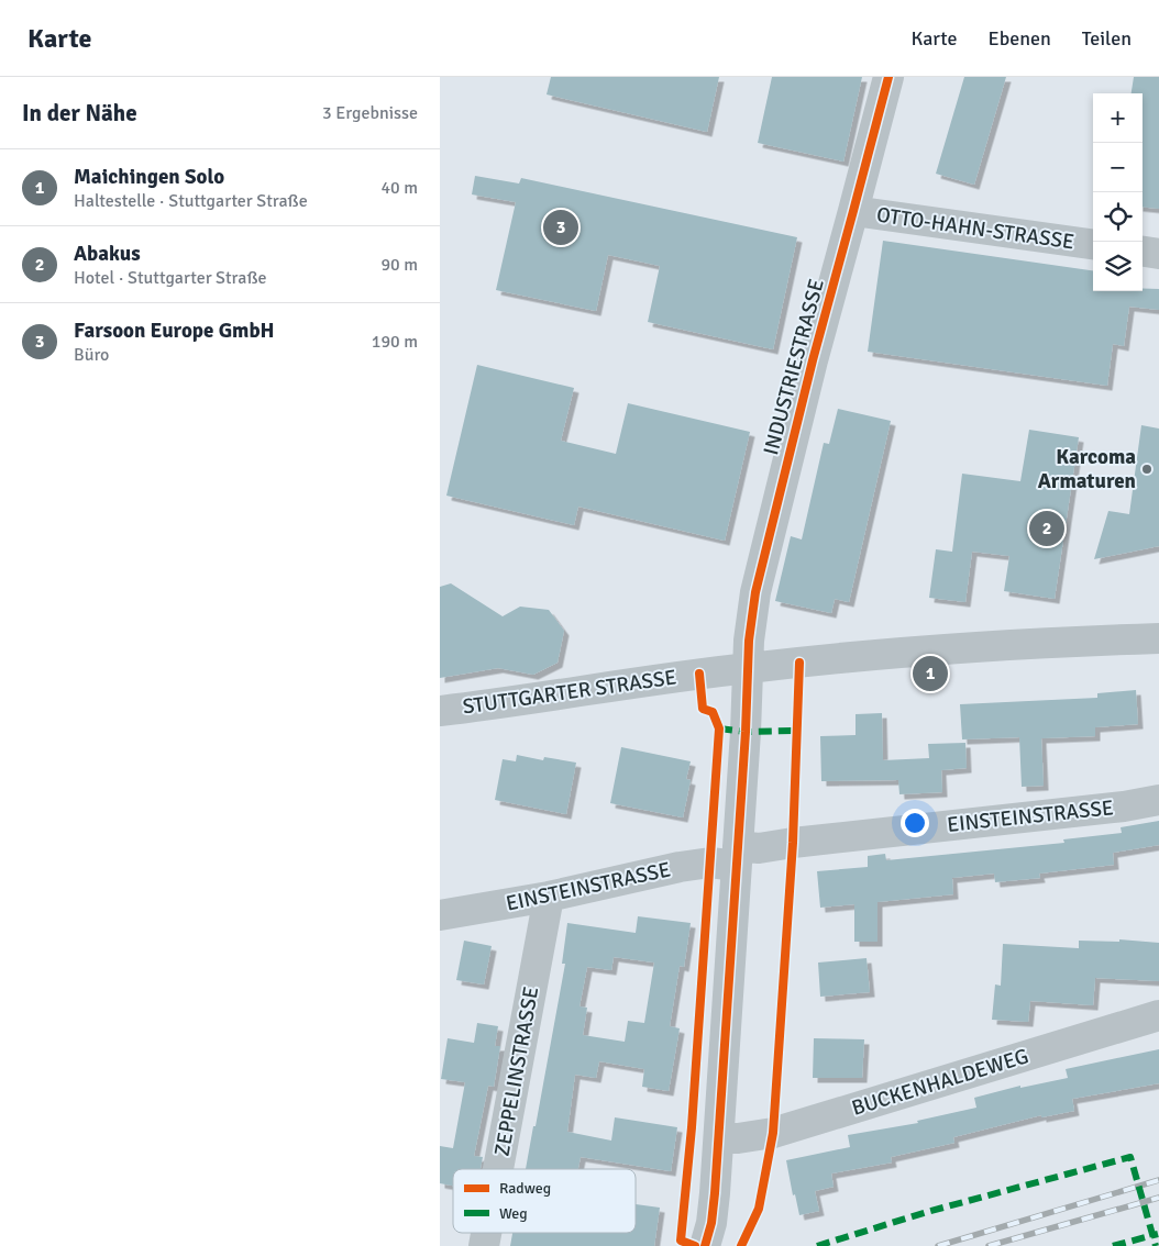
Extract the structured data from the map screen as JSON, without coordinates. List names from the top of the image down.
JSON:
{
  "streets": {
    "street": [
      "OTTO-HAHN-STRASSE",
      "INDUSTRIESTRASSE",
      "STUTTGARTER STRASSE",
      "EINSTEINSTRASSE",
      "ZEPPELINSTRASSE",
      "BUCKENHALDEWEG"
    ]
  },
  "crossings": [
    ["OTTO-HAHN-STRASSE", "INDUSTRIESTRASSE"],
    ["INDUSTRIESTRASSE", "STUTTGARTER STRASSE"],
    ["INDUSTRIESTRASSE", "EINSTEINSTRASSE"],
    ["INDUSTRIESTRASSE", "BUCKENHALDEWEG"],
    ["EINSTEINSTRASSE", "ZEPPELINSTRASSE"]
  ],
  "places": ["Karcoma Armaturen"],
  "legend": ["Radweg", "Weg"],
  "page": {
    "header": "Karte",
    "nav": ["Karte", "Ebenen", "Teilen"],
    "heading": ["In der Nähe", "3 Ergebnisse"],
    "map_buttons": ["+", "−"],
    "list": [
      {
        "mark": "1",
        "name": "Maichingen Solo",
        "note": "Haltestelle · Stuttgarter Straße",
        "value": "40 m"
      },
      {
        "mark": "2",
        "name": "Abakus",
        "note": "Hotel · Stuttgarter Straße",
        "value": "90 m"
      },
      {
        "mark": "3",
        "name": "Farsoon Europe GmbH",
        "note": "Büro",
        "value": "190 m"
      }
    ],
    "pins": ["3", "2", "1"]
  }
}
